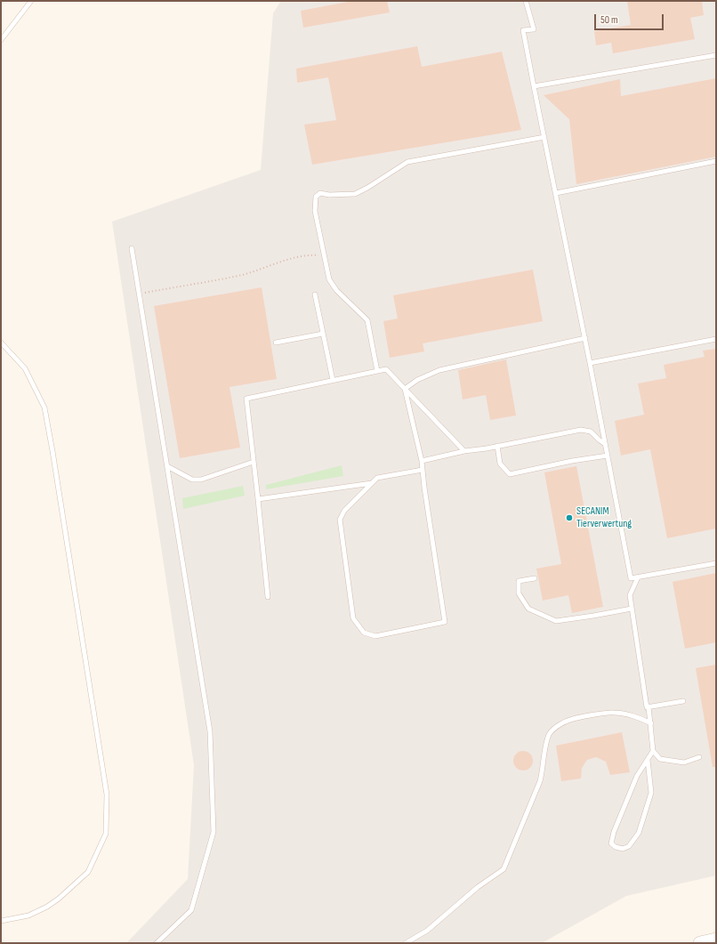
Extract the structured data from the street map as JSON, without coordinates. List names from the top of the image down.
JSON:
{
  "places": ["SECANIM Tierverwertung"],
  "scale_bar": "50 m"
}
